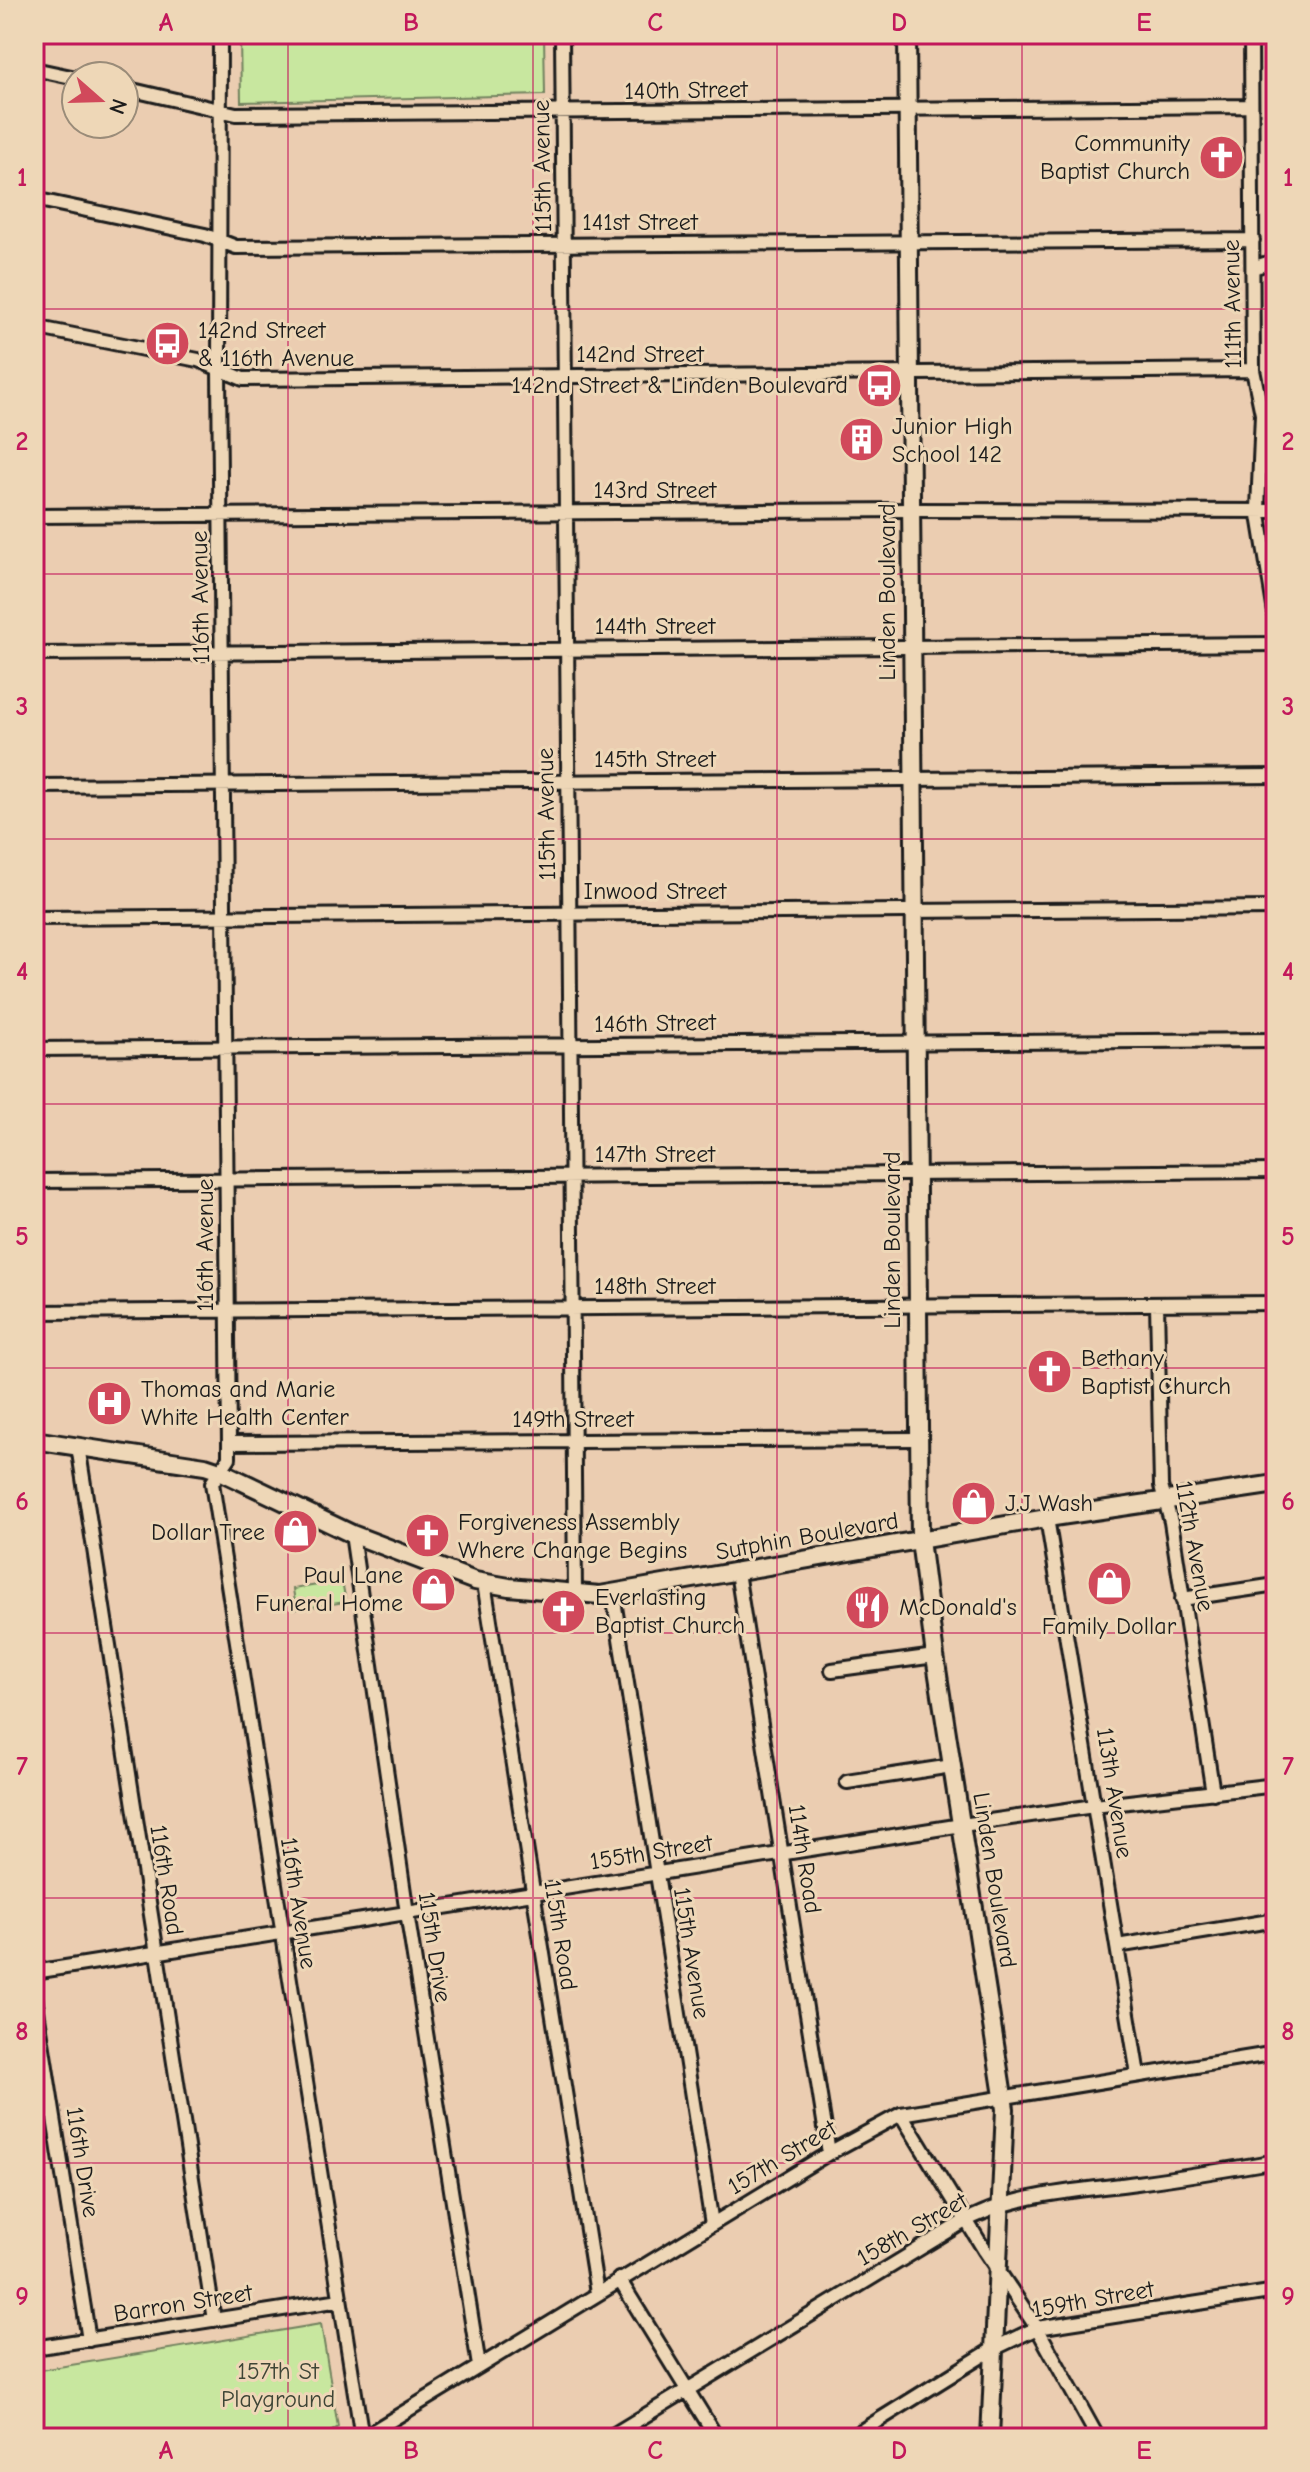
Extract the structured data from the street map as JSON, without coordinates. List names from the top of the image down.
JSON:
{
  "streets": {
    "main road": ["Linden Boulevard", "Sutphin Boulevard"],
    "street": [
      "140th Street",
      "115th Avenue",
      "141st Street",
      "111th Avenue",
      "142nd Street",
      "143rd Street",
      "116th Avenue",
      "144th Street",
      "145th Street",
      "Inwood Street",
      "146th Street",
      "147th Street",
      "148th Street",
      "149th Street",
      "112th Avenue",
      "113th Avenue",
      "155th Street",
      "114th Road",
      "116th Road",
      "115th Road",
      "115th Drive",
      "157th Street",
      "116th Drive",
      "158th Street",
      "159th Street",
      "Barron Street"
    ]
  },
  "crossings": [
    ["140th Street", "115th Avenue"],
    ["140th Street", "111th Avenue"],
    ["140th Street", "Linden Boulevard"],
    ["140th Street", "116th Avenue"],
    ["115th Avenue", "141st Street"],
    ["115th Avenue", "142nd Street"],
    ["115th Avenue", "143rd Street"],
    ["115th Avenue", "144th Street"],
    ["115th Avenue", "145th Street"],
    ["115th Avenue", "Inwood Street"],
    ["115th Avenue", "146th Street"],
    ["115th Avenue", "147th Street"],
    ["115th Avenue", "148th Street"],
    ["115th Avenue", "149th Street"],
    ["115th Avenue", "Sutphin Boulevard"],
    ["115th Avenue", "155th Street"],
    ["115th Avenue", "157th Street"],
    ["141st Street", "111th Avenue"],
    ["141st Street", "Linden Boulevard"],
    ["141st Street", "116th Avenue"],
    ["111th Avenue", "142nd Street"],
    ["111th Avenue", "143rd Street"],
    ["142nd Street", "Linden Boulevard"],
    ["142nd Street", "116th Avenue"],
    ["143rd Street", "Linden Boulevard"],
    ["143rd Street", "116th Avenue"],
    ["Linden Boulevard", "144th Street"],
    ["Linden Boulevard", "145th Street"],
    ["Linden Boulevard", "Inwood Street"],
    ["Linden Boulevard", "146th Street"],
    ["Linden Boulevard", "147th Street"],
    ["Linden Boulevard", "148th Street"],
    ["Linden Boulevard", "149th Street"],
    ["Linden Boulevard", "Sutphin Boulevard"],
    ["Linden Boulevard", "155th Street"],
    ["Linden Boulevard", "157th Street"],
    ["Linden Boulevard", "158th Street"],
    ["Linden Boulevard", "159th Street"],
    ["116th Avenue", "144th Street"],
    ["116th Avenue", "145th Street"],
    ["116th Avenue", "Inwood Street"],
    ["116th Avenue", "146th Street"],
    ["116th Avenue", "147th Street"],
    ["116th Avenue", "148th Street"],
    ["116th Avenue", "149th Street"],
    ["116th Avenue", "Sutphin Boulevard"],
    ["116th Avenue", "155th Street"],
    ["116th Avenue", "157th Street"],
    ["116th Avenue", "Barron Street"],
    ["148th Street", "112th Avenue"],
    ["Sutphin Boulevard", "112th Avenue"],
    ["Sutphin Boulevard", "113th Avenue"],
    ["Sutphin Boulevard", "114th Road"],
    ["Sutphin Boulevard", "116th Road"],
    ["Sutphin Boulevard", "115th Road"],
    ["Sutphin Boulevard", "115th Drive"],
    ["112th Avenue", "155th Street"],
    ["113th Avenue", "155th Street"],
    ["113th Avenue", "157th Street"],
    ["155th Street", "114th Road"],
    ["155th Street", "116th Road"],
    ["155th Street", "115th Road"],
    ["155th Street", "115th Drive"],
    ["114th Road", "157th Street"],
    ["116th Road", "Barron Street"],
    ["115th Road", "157th Street"],
    ["115th Drive", "157th Street"],
    ["116th Drive", "Barron Street"]
  ],
  "parks": ["157th St Playground"],
  "places": {
    "church": [
      "Community Baptist Church",
      "Bethany Baptist Church",
      "Forgiveness Assembly Where Change Begins",
      "Everlasting Baptist Church"
    ],
    "bus stop": ["142nd Street & 116th Avenue", "142nd Street & Linden Boulevard"],
    "building": ["Junior High School 142"],
    "hospital": ["Thomas and Marie White Health Center"],
    "shop": [
      "J.J Wash",
      "Dollar Tree",
      "Family Dollar",
      "Paul Lane Funeral Home"
    ],
    "restaurant": ["McDonald's"]
  },
  "north": "right",
  "grid": {
    "columns": [
      "A",
      "B",
      "C",
      "D",
      "E"
    ],
    "rows": [
      "1",
      "2",
      "3",
      "4",
      "5",
      "6",
      "7",
      "8",
      "9"
    ]
  }
}
